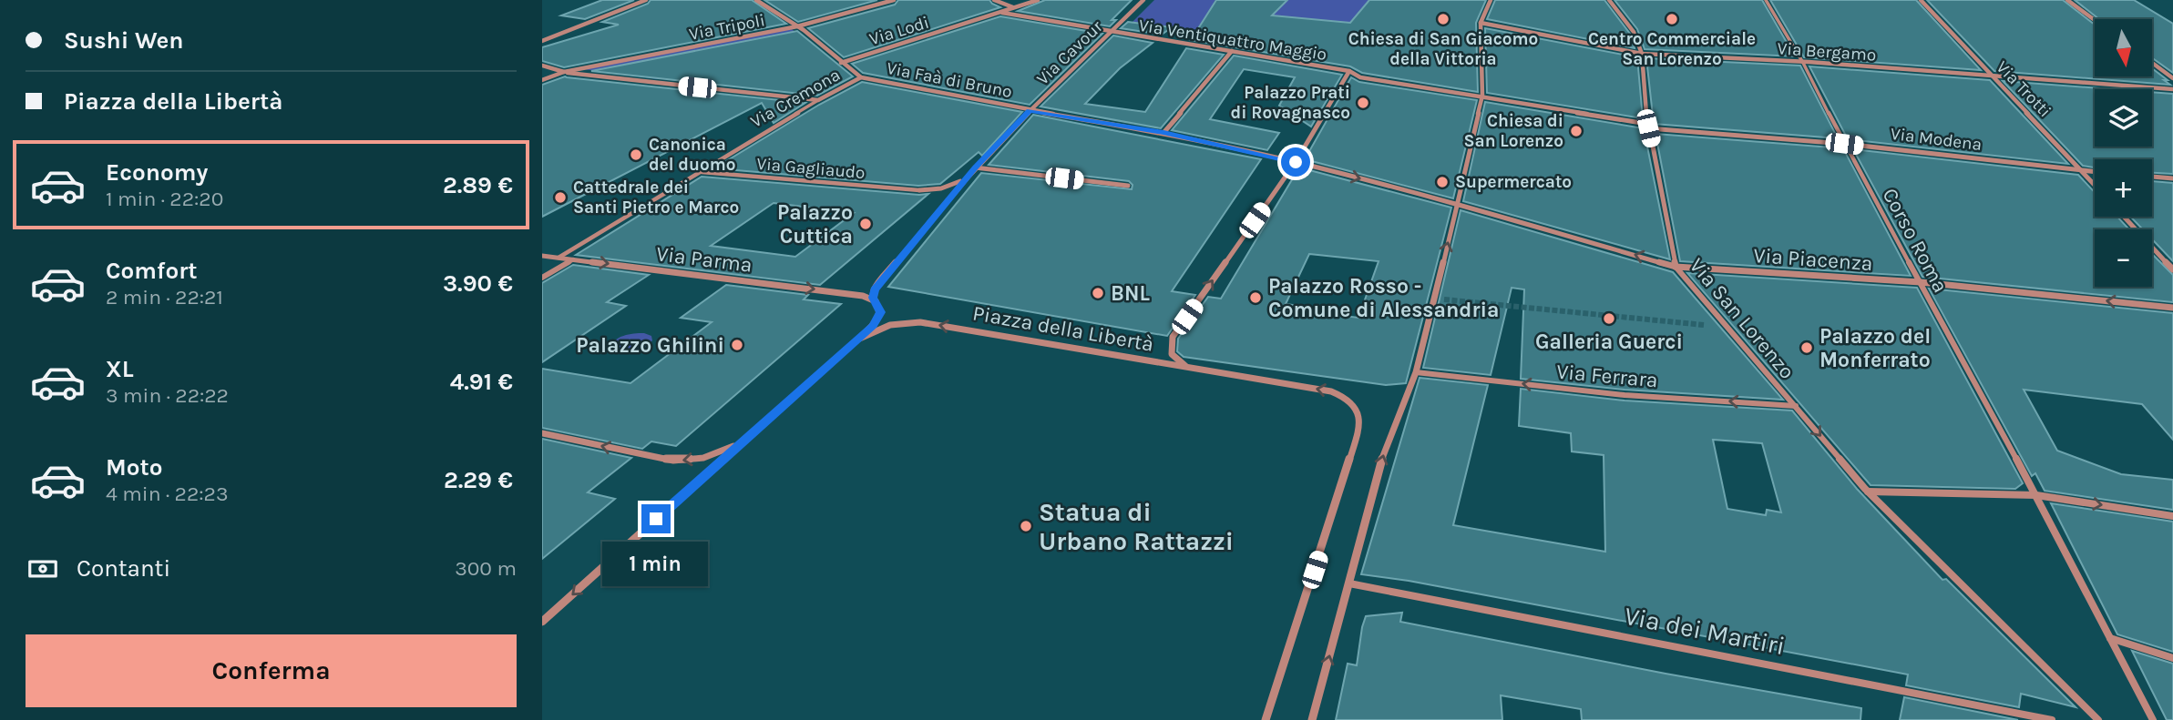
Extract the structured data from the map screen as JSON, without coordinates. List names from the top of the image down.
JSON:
{
  "streets": {
    "street": [
      "Via Tripoli",
      "Via Lodi",
      "Via Ventiquattro Maggio",
      "Via Bergamo",
      "Via Cavour",
      "Via Faà di Bruno",
      "Via Trotti",
      "Via Cremona",
      "Via Modena",
      "Via Gagliaudo",
      "Corso Roma",
      "Via Parma",
      "Via Piacenza",
      "Via San Lorenzo",
      "Piazza della Libertà",
      "Via Ferrara",
      "Via dei Martiri"
    ]
  },
  "crossings": [
    ["Via Tripoli", "Via Faà di Bruno"],
    ["Via Lodi", "Via Ventiquattro Maggio"],
    ["Via Lodi", "Via Faà di Bruno"],
    ["Via Ventiquattro Maggio", "Via Cavour"],
    ["Via Ventiquattro Maggio", "Via Modena"],
    ["Via Ventiquattro Maggio", "Via San Lorenzo"],
    ["Via Bergamo", "Via Trotti"],
    ["Via Bergamo", "Corso Roma"],
    ["Via Bergamo", "Via San Lorenzo"],
    ["Via Cavour", "Via Faà di Bruno"],
    ["Via Cavour", "Via Parma"],
    ["Via Cavour", "Piazza della Libertà"],
    ["Via Faà di Bruno", "Via Cremona"],
    ["Via Faà di Bruno", "Via Piacenza"],
    ["Via Trotti", "Via Modena"],
    ["Via Cremona", "Via Gagliaudo"],
    ["Via Cremona", "Via Parma"],
    ["Via Modena", "Corso Roma"],
    ["Via Modena", "Via San Lorenzo"],
    ["Corso Roma", "Via Piacenza"],
    ["Via Piacenza", "Via San Lorenzo"],
    ["Via San Lorenzo", "Via Ferrara"]
  ],
  "one_way": ["Via Parma", "Via Piacenza", "Via Ferrara"],
  "places": [
    "Chiesa di San Giacomo della Vittoria",
    "Centro Commerciale San Lorenzo",
    "Palazzo Prati di Rovagnasco",
    "Chiesa di San Lorenzo",
    "Canonica del duomo",
    "Supermercato",
    "Cattedrale dei Santi Pietro e Marco",
    "Palazzo Cuttica",
    "BNL",
    "Palazzo Rosso - Comune di Alessandria",
    "Galleria Guerci",
    "Palazzo Ghilini",
    "Palazzo del Monferrato",
    "Statua di Urbano Rattazzi"
  ],
  "north": "bottom",
  "page": {
    "banner": ["Sushi Wen", "Piazza della Libertà"],
    "map_buttons": ["+", "−"],
    "list": [
      {
        "name": "Economy",
        "note": "1 min · 22:20",
        "value": "2.89 €"
      },
      {
        "name": "Comfort",
        "note": "2 min · 22:21",
        "value": "3.90 €"
      },
      {
        "name": "XL",
        "note": "3 min · 22:22",
        "value": "4.91 €"
      },
      {
        "name": "Moto",
        "note": "4 min · 22:23",
        "value": "2.29 €"
      }
    ],
    "pay": ["Contanti", "300 m"],
    "bubble": "1 min",
    "buttons": "Conferma"
  }
}
